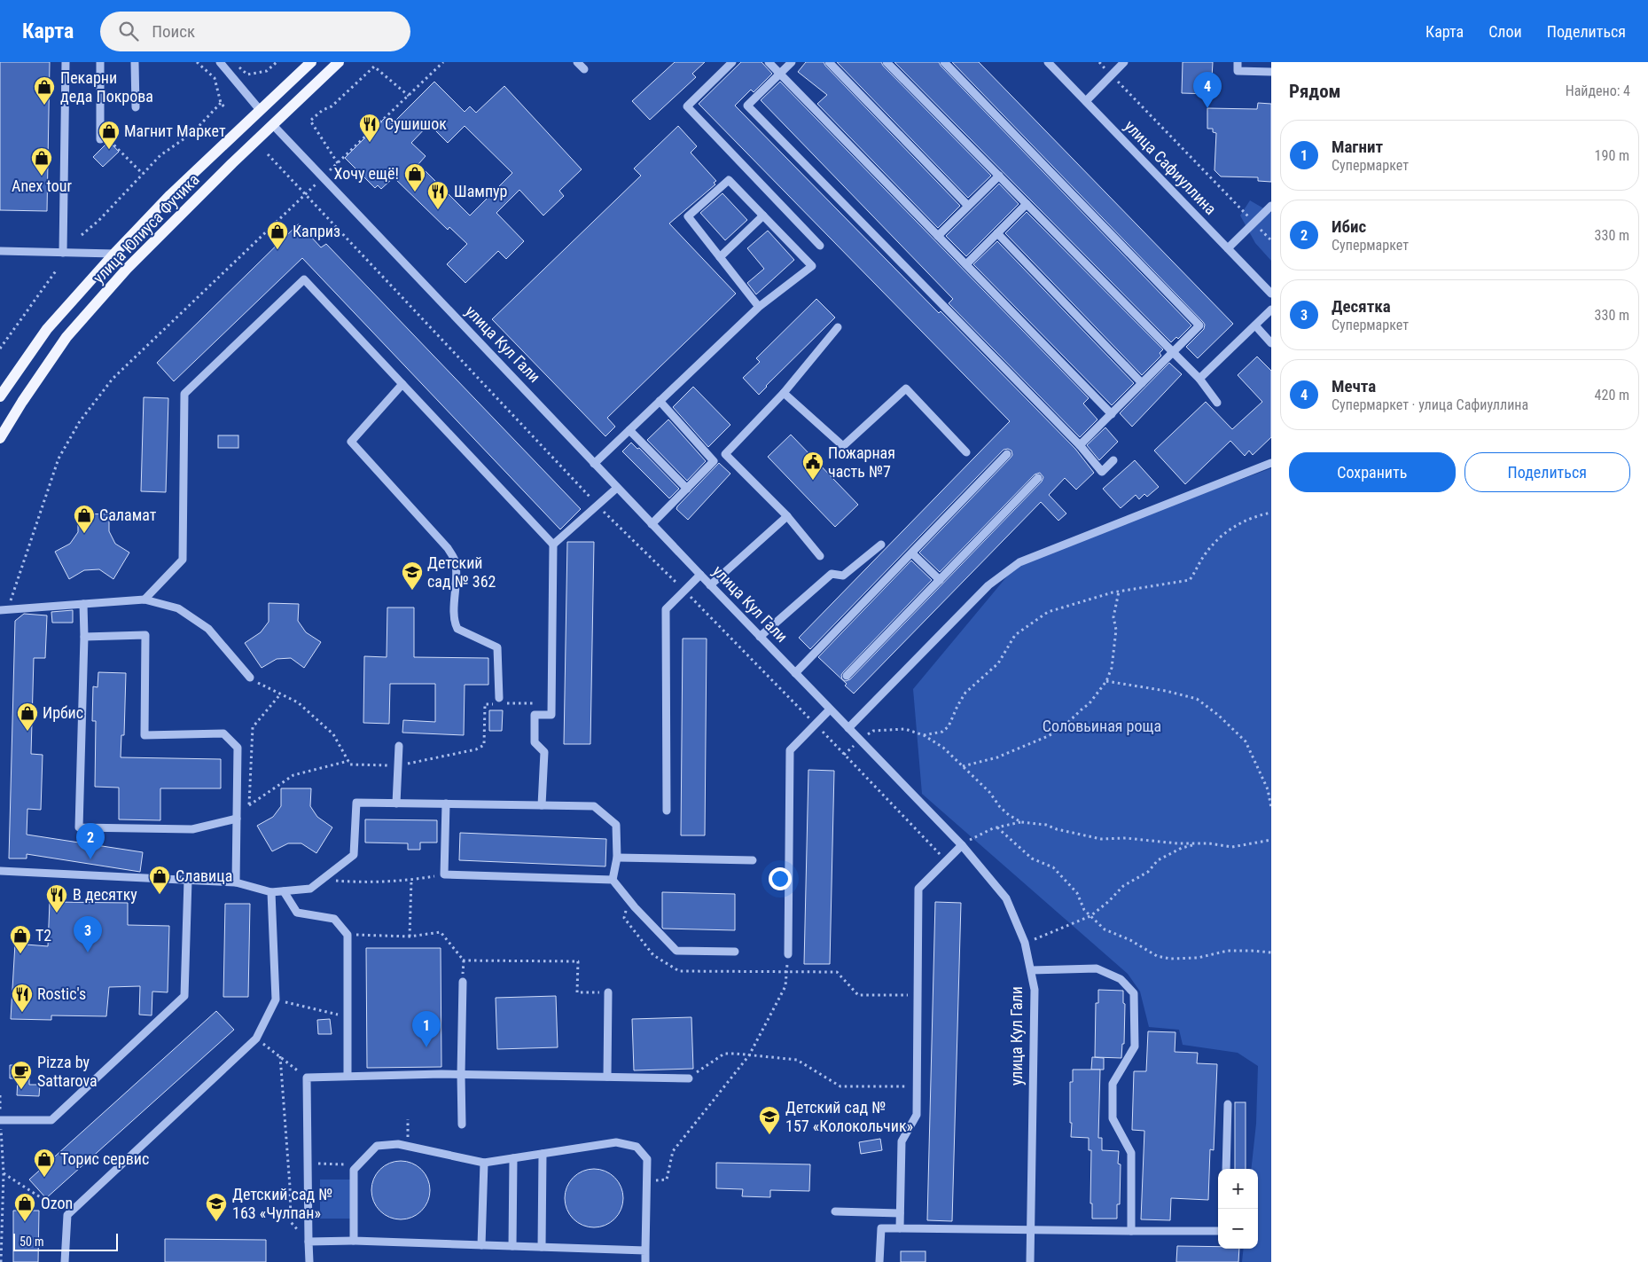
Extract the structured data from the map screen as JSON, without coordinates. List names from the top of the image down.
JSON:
{
  "streets": {
    "main road": ["улица Юлиуса Фучика", "улица Кул Гали"],
    "street": ["улица Сафиуллина"]
  },
  "crossings": [
    ["улица Юлиуса Фучика", "улица Кул Гали"]
  ],
  "parks": ["Соловьиная роща"],
  "places": {
    "shop": [
      "Пекарни деда Покрова",
      "Магнит Маркет",
      "Anex tour",
      "Хочу ещё!",
      "Каприз",
      "Саламат",
      "Ирбис",
      "Славица",
      "Т2",
      "Торис сервис",
      "Ozon"
    ],
    "restaurant": [
      "Сушишок",
      "Шампур",
      "В десятку",
      "Rostic's"
    ],
    "public building": ["Пожарная часть №7"],
    "school or university": ["Детский сад № 362", "Детский сад № 157 «Колокольчик»", "Детский сад № 163 «Чулпан»"],
    "cafe": ["Pizza by Sattarova"]
  },
  "scale_bar": "50 m",
  "page": {
    "header": "Карта",
    "search": "Поиск",
    "nav": ["Карта", "Слои", "Поделиться"],
    "heading": ["Рядом", "Найдено: 4"],
    "pins": [
      "4",
      "2",
      "3",
      "1"
    ],
    "list": [
      {
        "mark": "1",
        "name": "Магнит",
        "note": "Супермаркет",
        "value": "190 m"
      },
      {
        "mark": "2",
        "name": "Ибис",
        "note": "Супермаркет",
        "value": "330 m"
      },
      {
        "mark": "3",
        "name": "Десятка",
        "note": "Супермаркет",
        "value": "330 m"
      },
      {
        "mark": "4",
        "name": "Мечта",
        "note": "Супермаркет · улица Сафиуллина",
        "value": "420 m"
      }
    ],
    "buttons": ["Сохранить", "Поделиться"],
    "map_buttons": ["+", "−"],
    "scale": "50 m"
  }
}
